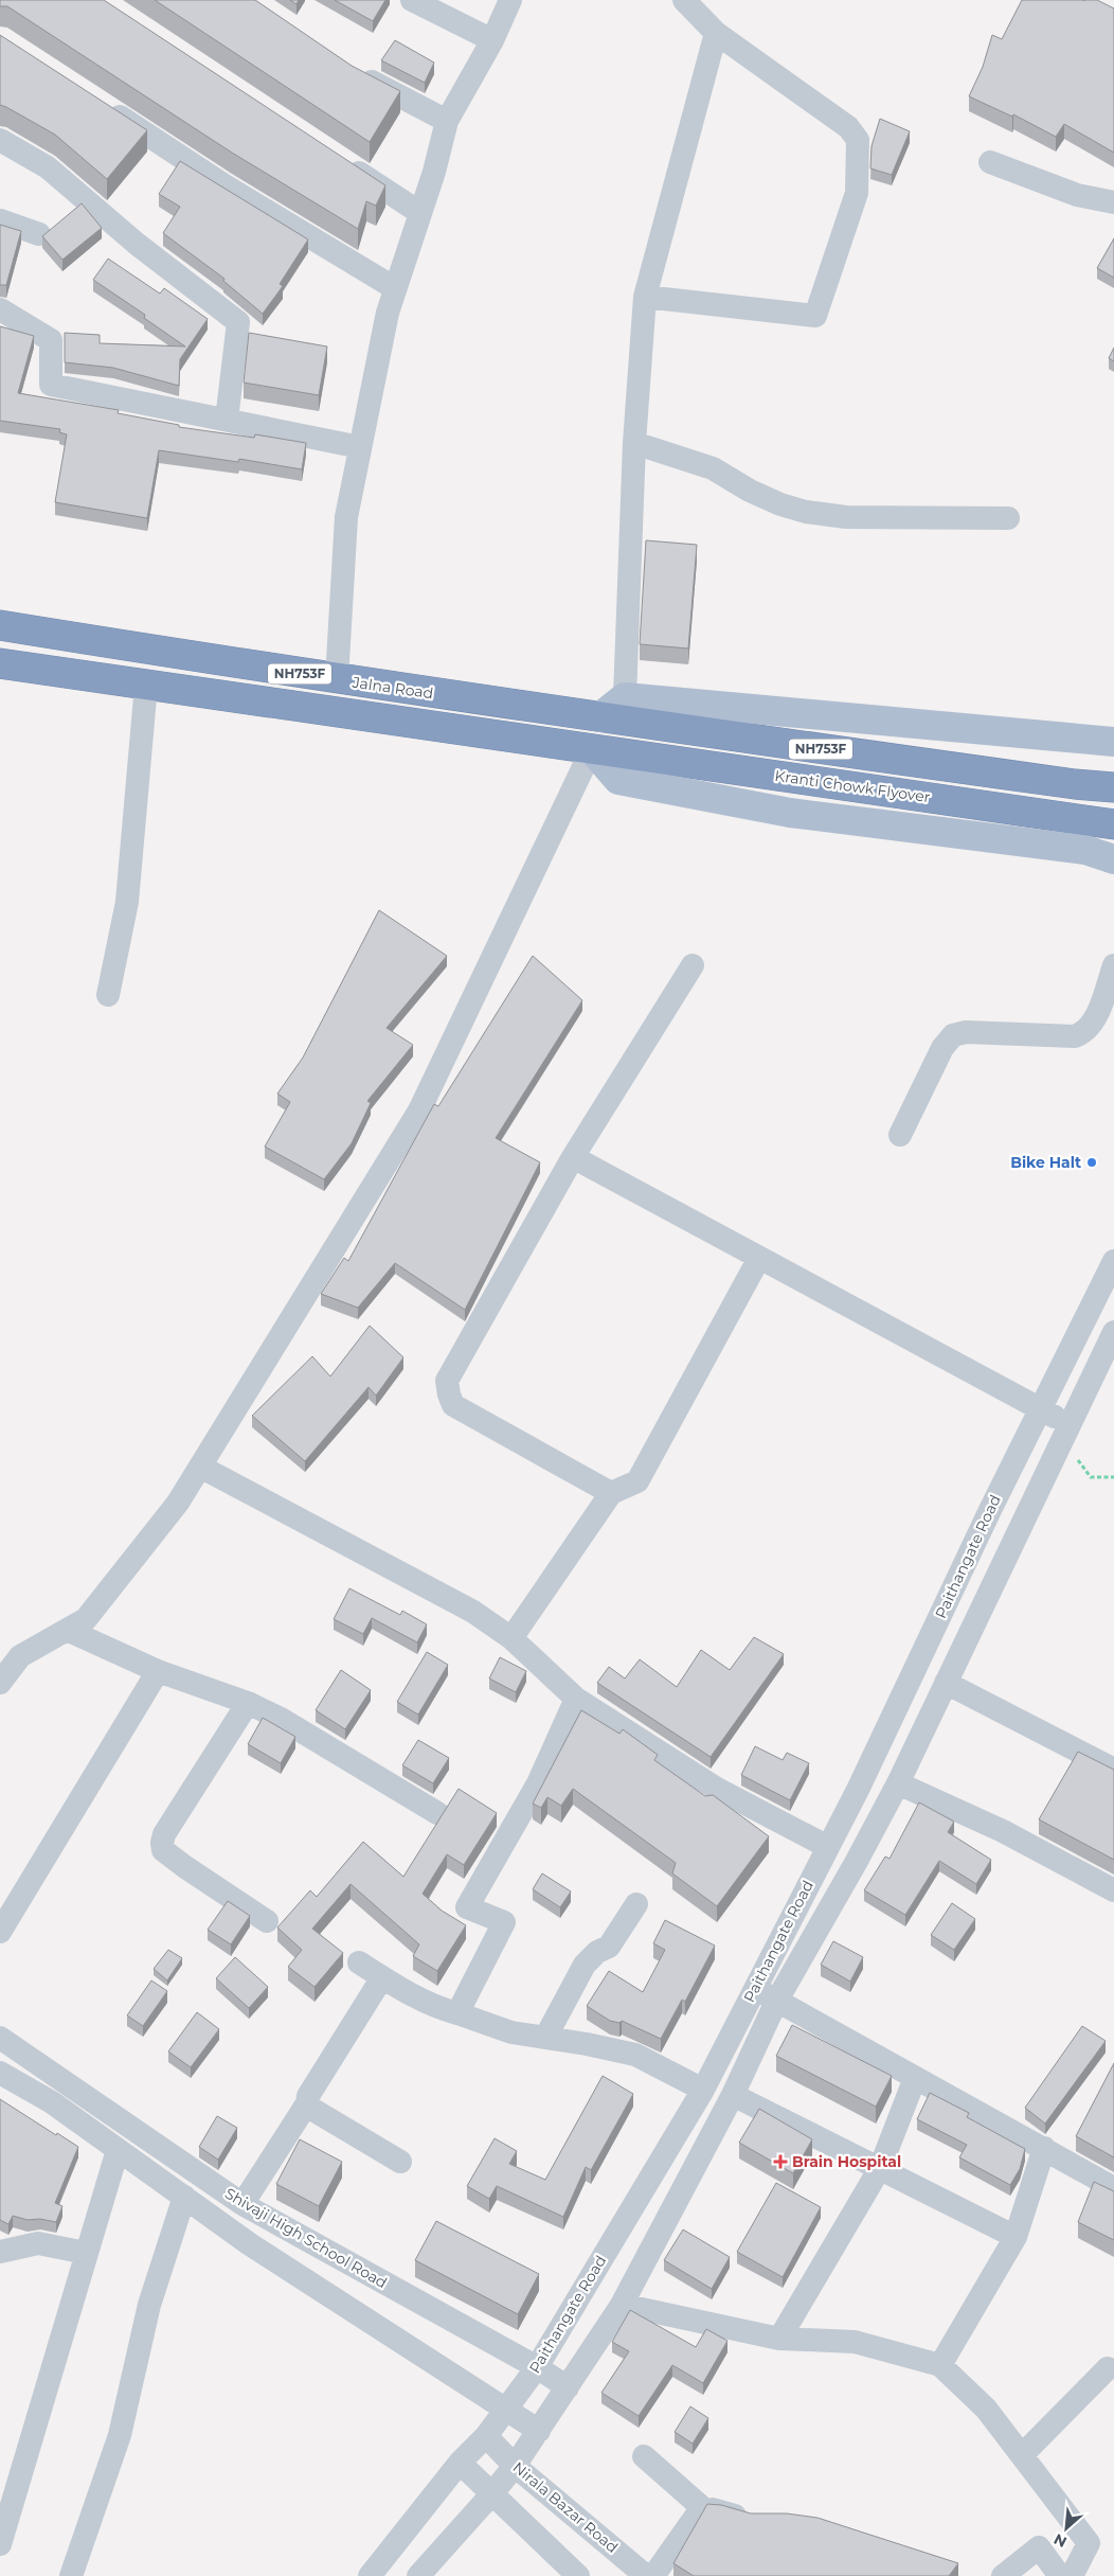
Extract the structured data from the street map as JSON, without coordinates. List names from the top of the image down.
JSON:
{
  "streets": {
    "highway": ["NH753F", "Jalna Road", "Kranti Chowk Flyover"],
    "street": ["Paithangate Road", "Shivaji High School Road", "Nirala Bazar Road"]
  },
  "crossings": [
    ["NH753F", "Jalna Road"],
    ["NH753F", "Kranti Chowk Flyover"],
    ["Paithangate Road", "Shivaji High School Road"],
    ["Paithangate Road", "Nirala Bazar Road"]
  ],
  "places": {
    "other": ["Bike Halt"],
    "health": ["Brain Hospital"]
  },
  "north": "bottom left"
}
